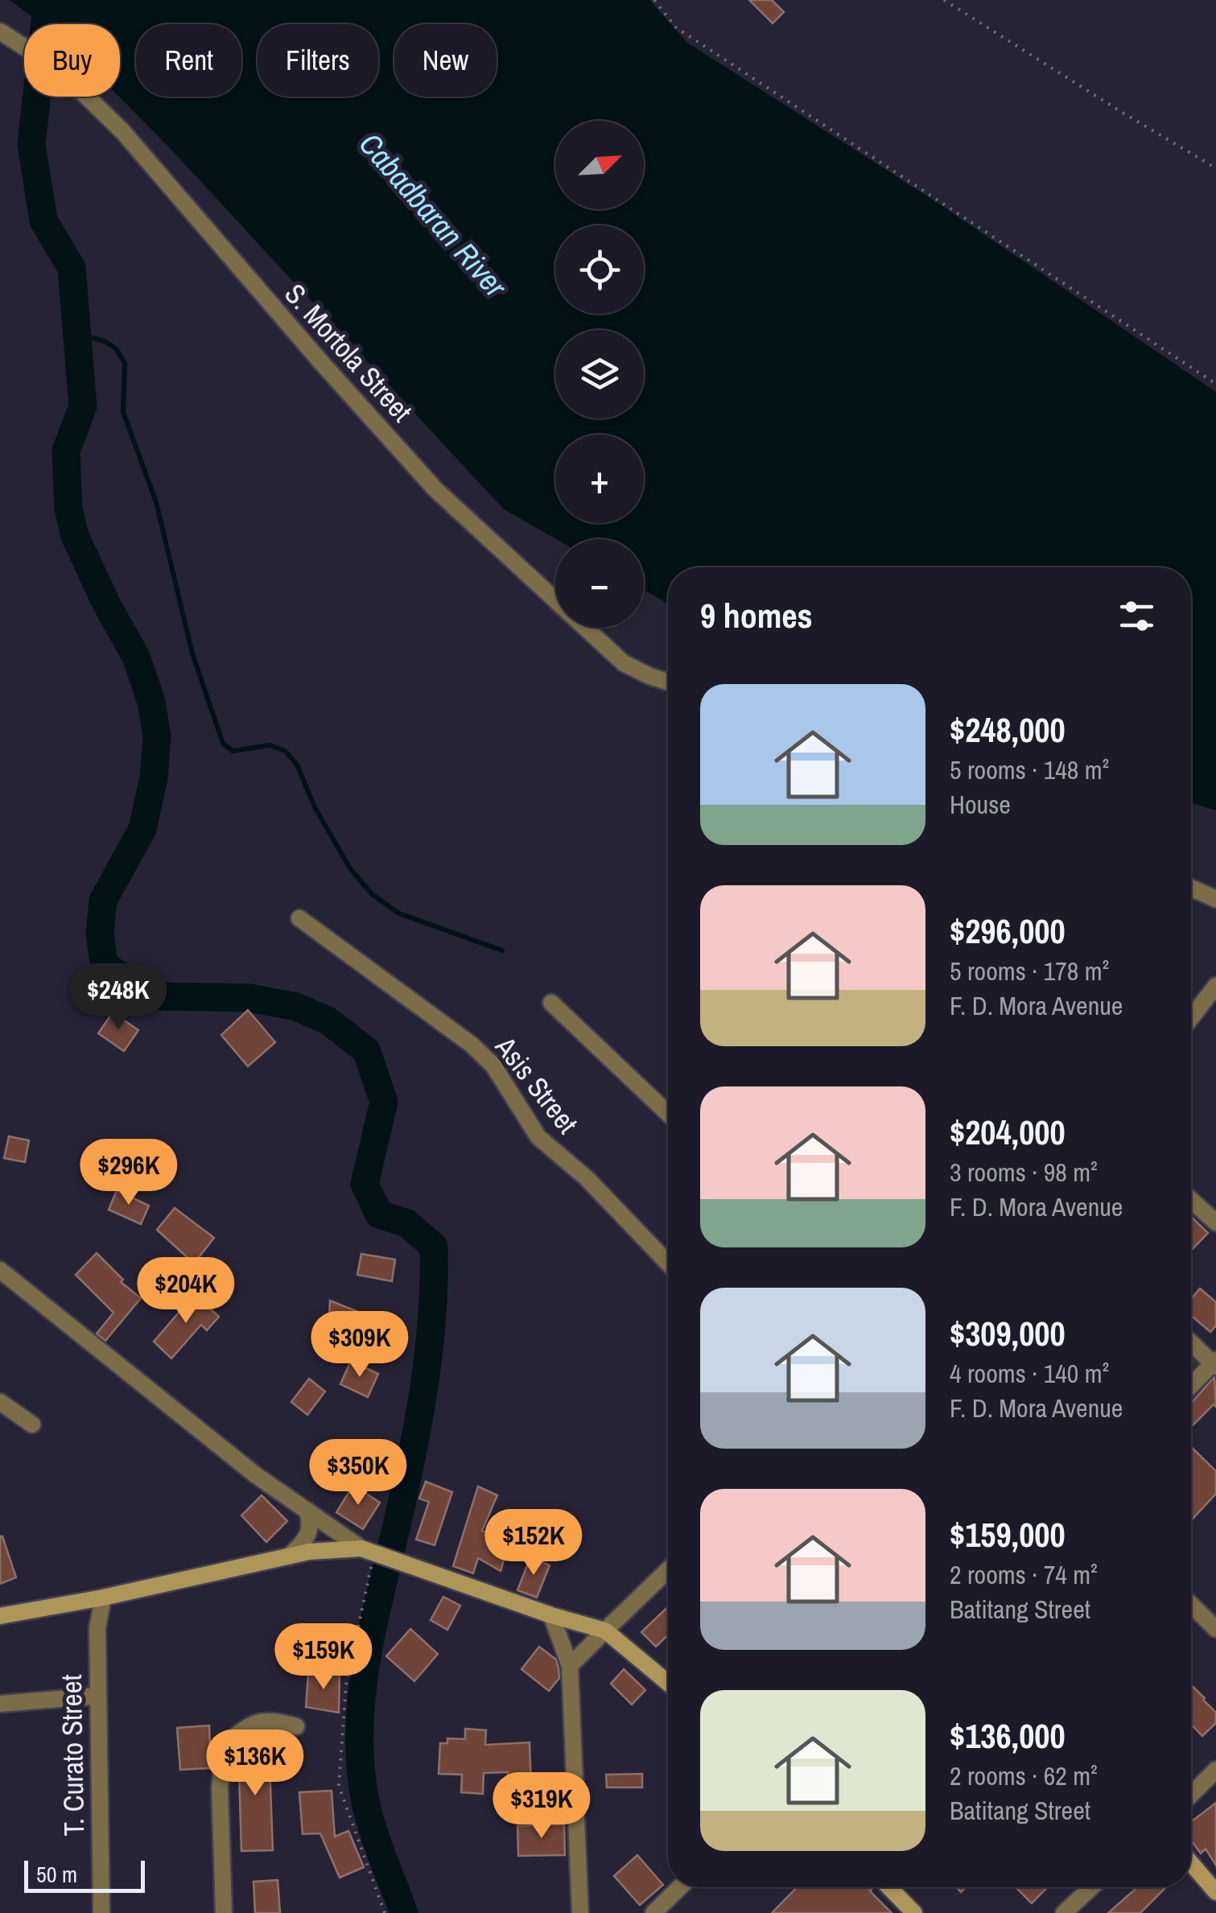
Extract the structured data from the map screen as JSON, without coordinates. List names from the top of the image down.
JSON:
{
  "streets": {
    "street": ["S. Mortola Street", "Asis Street", "T. Curato Street"]
  },
  "water": ["Cabadbaran River"],
  "scale_bar": "50 m",
  "north": "top right",
  "page": {
    "chip": [
      "Buy",
      "Rent",
      "Filters",
      "New"
    ],
    "map_buttons": ["+", "−"],
    "heading": "9 homes",
    "list": [
      {
        "name": "$248,000",
        "note": "5 rooms · 148 m² · House"
      },
      {
        "name": "$296,000",
        "note": "5 rooms · 178 m² · F. D. Mora Avenue"
      },
      {
        "name": "$204,000",
        "note": "3 rooms · 98 m² · F. D. Mora Avenue"
      },
      {
        "name": "$309,000",
        "note": "4 rooms · 140 m² · F. D. Mora Avenue"
      },
      {
        "name": "$159,000",
        "note": "2 rooms · 74 m² · Batitang Street"
      },
      {
        "name": "$136,000",
        "note": "2 rooms · 62 m² · Batitang Street"
      }
    ],
    "price": [
      "$248K",
      "$296K",
      "$204K",
      "$309K",
      "$350K",
      "$152K",
      "$159K",
      "$136K",
      "$319K"
    ],
    "scale": "50 m"
  }
}
